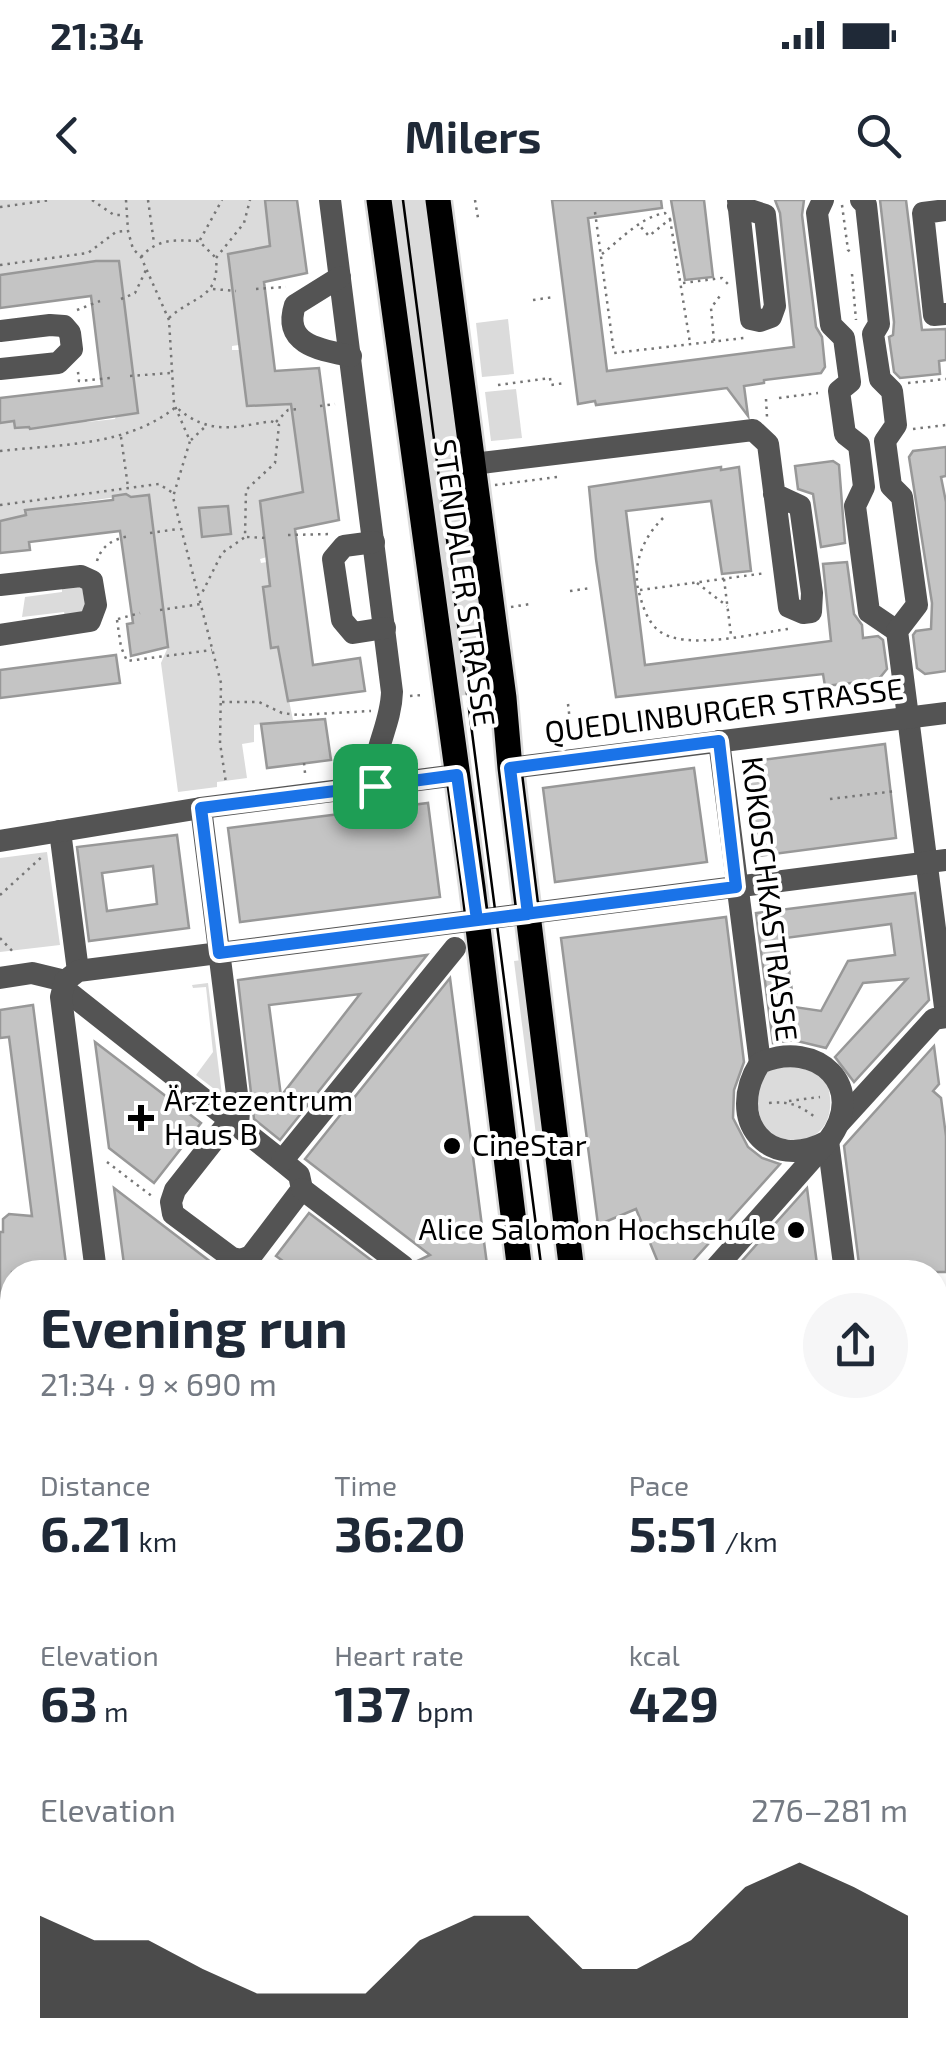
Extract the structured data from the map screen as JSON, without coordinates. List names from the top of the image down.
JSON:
{
  "streets": {
    "main road": ["STENDALER STRASSE"],
    "street": ["QUEDLINBURGER STRASSE", "KOKOSCHKASTRASSE"]
  },
  "crossings": [
    ["STENDALER STRASSE", "QUEDLINBURGER STRASSE"],
    ["QUEDLINBURGER STRASSE", "KOKOSCHKASTRASSE"]
  ],
  "places": {
    "health": ["Ärztezentrum Haus B"],
    "other": ["CineStar", "Alice Salomon Hochschule"]
  },
  "page": {
    "status": "21:34",
    "header": "Milers",
    "heading": ["Evening run", "21:34 · 9 × 690 m"],
    "stats": [
      ["Distance", "6.21 km"],
      ["Time", "36:20"],
      ["Pace", "5:51 /km"],
      ["Elevation", "63 m"],
      ["Heart rate", "137 bpm"],
      ["kcal", "429"]
    ],
    "chart": ["Elevation", "276–281 m"]
  }
}
